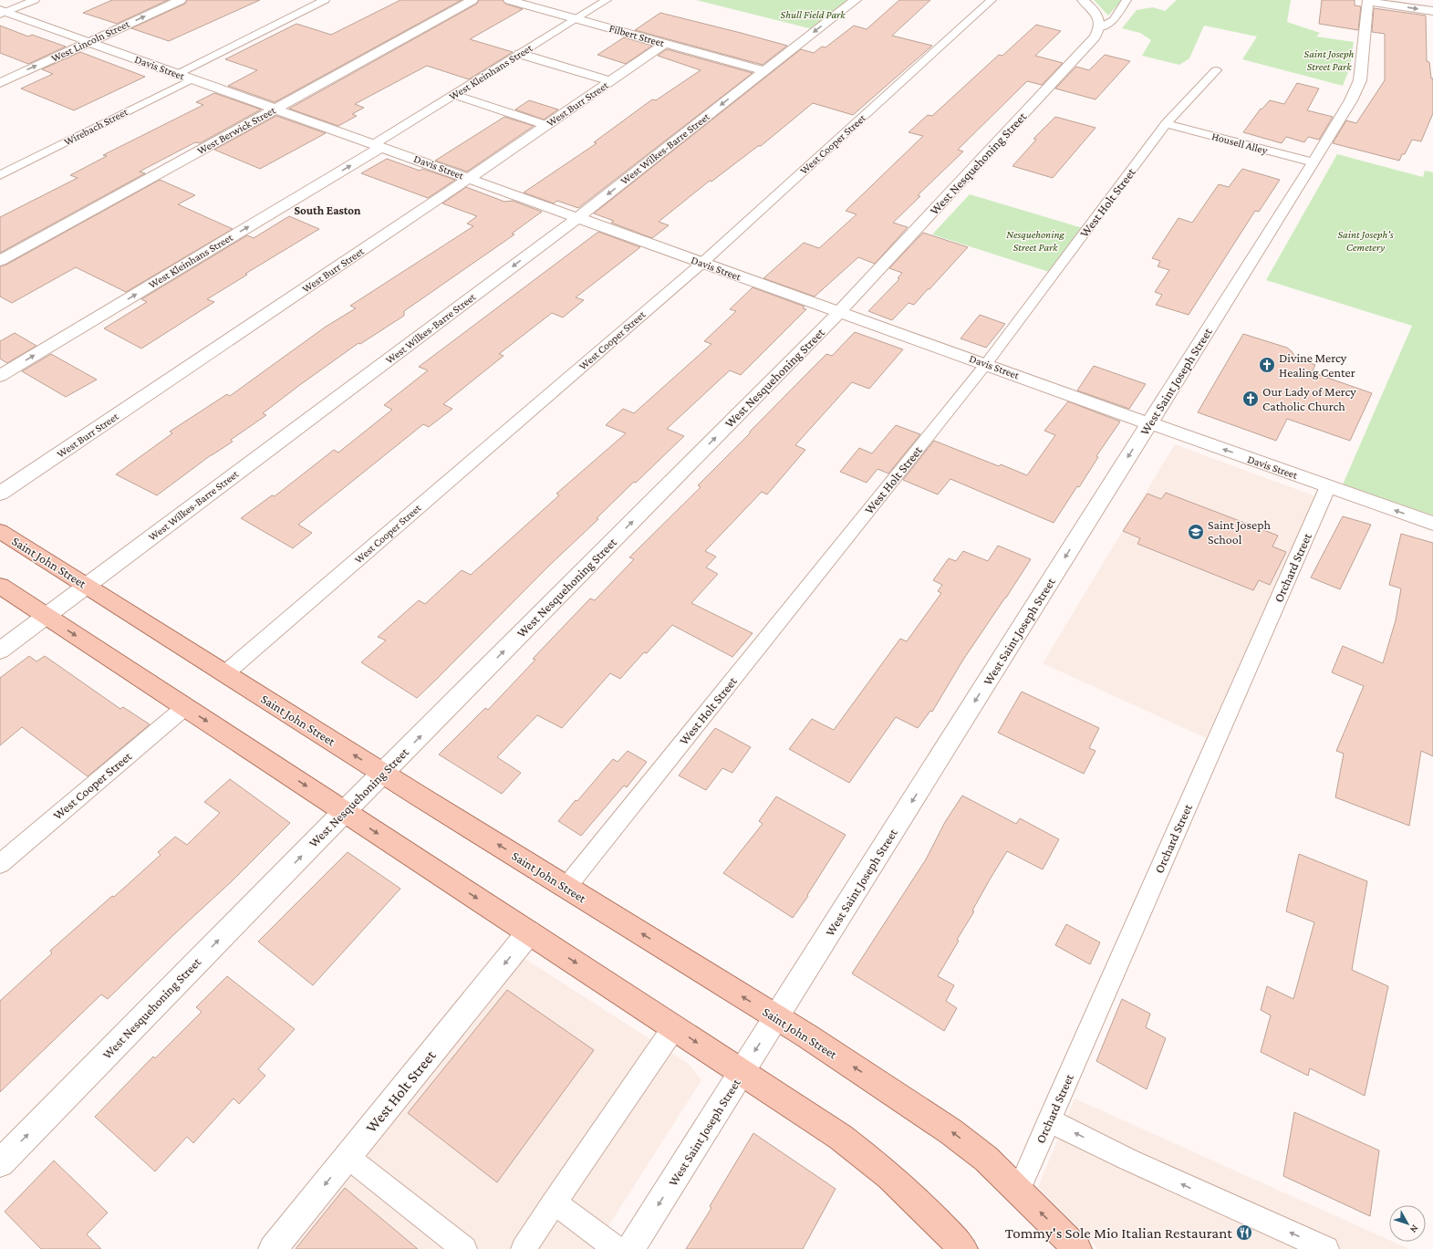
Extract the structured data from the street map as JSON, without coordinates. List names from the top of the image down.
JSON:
{
  "streets": {
    "main road": ["Saint John Street"],
    "street": [
      "Filbert Street",
      "West Lincoln Street",
      "Davis Street",
      "West Kleinhans Street",
      "West Burr Street",
      "West Berwick Street",
      "West Wilkes-Barre Street",
      "West Nesquehoning Street",
      "West Holt Street",
      "West Saint Joseph Street"
    ],
    "lane": [
      "Wirebach Street",
      "Housell Alley",
      "West Cooper Street",
      "Orchard Street"
    ]
  },
  "crossings": [
    ["Filbert Street", "West Kleinhans Street"],
    ["Filbert Street", "West Burr Street"],
    ["Filbert Street", "West Wilkes-Barre Street"],
    ["West Lincoln Street", "Davis Street"],
    ["Davis Street", "West Kleinhans Street"],
    ["Davis Street", "West Burr Street"],
    ["Davis Street", "Wirebach Street"],
    ["Davis Street", "West Berwick Street"],
    ["Davis Street", "West Cooper Street"],
    ["Davis Street", "West Wilkes-Barre Street"],
    ["Davis Street", "West Nesquehoning Street"],
    ["Davis Street", "West Holt Street"],
    ["Davis Street", "West Saint Joseph Street"],
    ["Davis Street", "Orchard Street"],
    ["Housell Alley", "West Holt Street"],
    ["Housell Alley", "West Saint Joseph Street"],
    ["West Cooper Street", "Saint John Street"],
    ["West Wilkes-Barre Street", "Saint John Street"],
    ["West Nesquehoning Street", "Saint John Street"],
    ["West Holt Street", "Saint John Street"],
    ["West Saint Joseph Street", "Saint John Street"],
    ["Saint John Street", "Orchard Street"]
  ],
  "one_way": [
    "West Lincoln Street",
    "West Wilkes-Barre Street",
    "West Nesquehoning Street",
    "West Saint Joseph Street"
  ],
  "districts": ["South Easton"],
  "parks": [
    "Shull Field Park",
    "Saint Joseph Street Park",
    "Nesquehoning Street Park",
    "Saint Joseph's Cemetery"
  ],
  "places": {
    "church": ["Divine Mercy Healing Center", "Our Lady of Mercy Catholic Church"],
    "school or university": ["Saint Joseph School"],
    "restaurant": ["Tommy's Sole Mio Italian Restaurant"]
  },
  "north": "bottom right"
}
